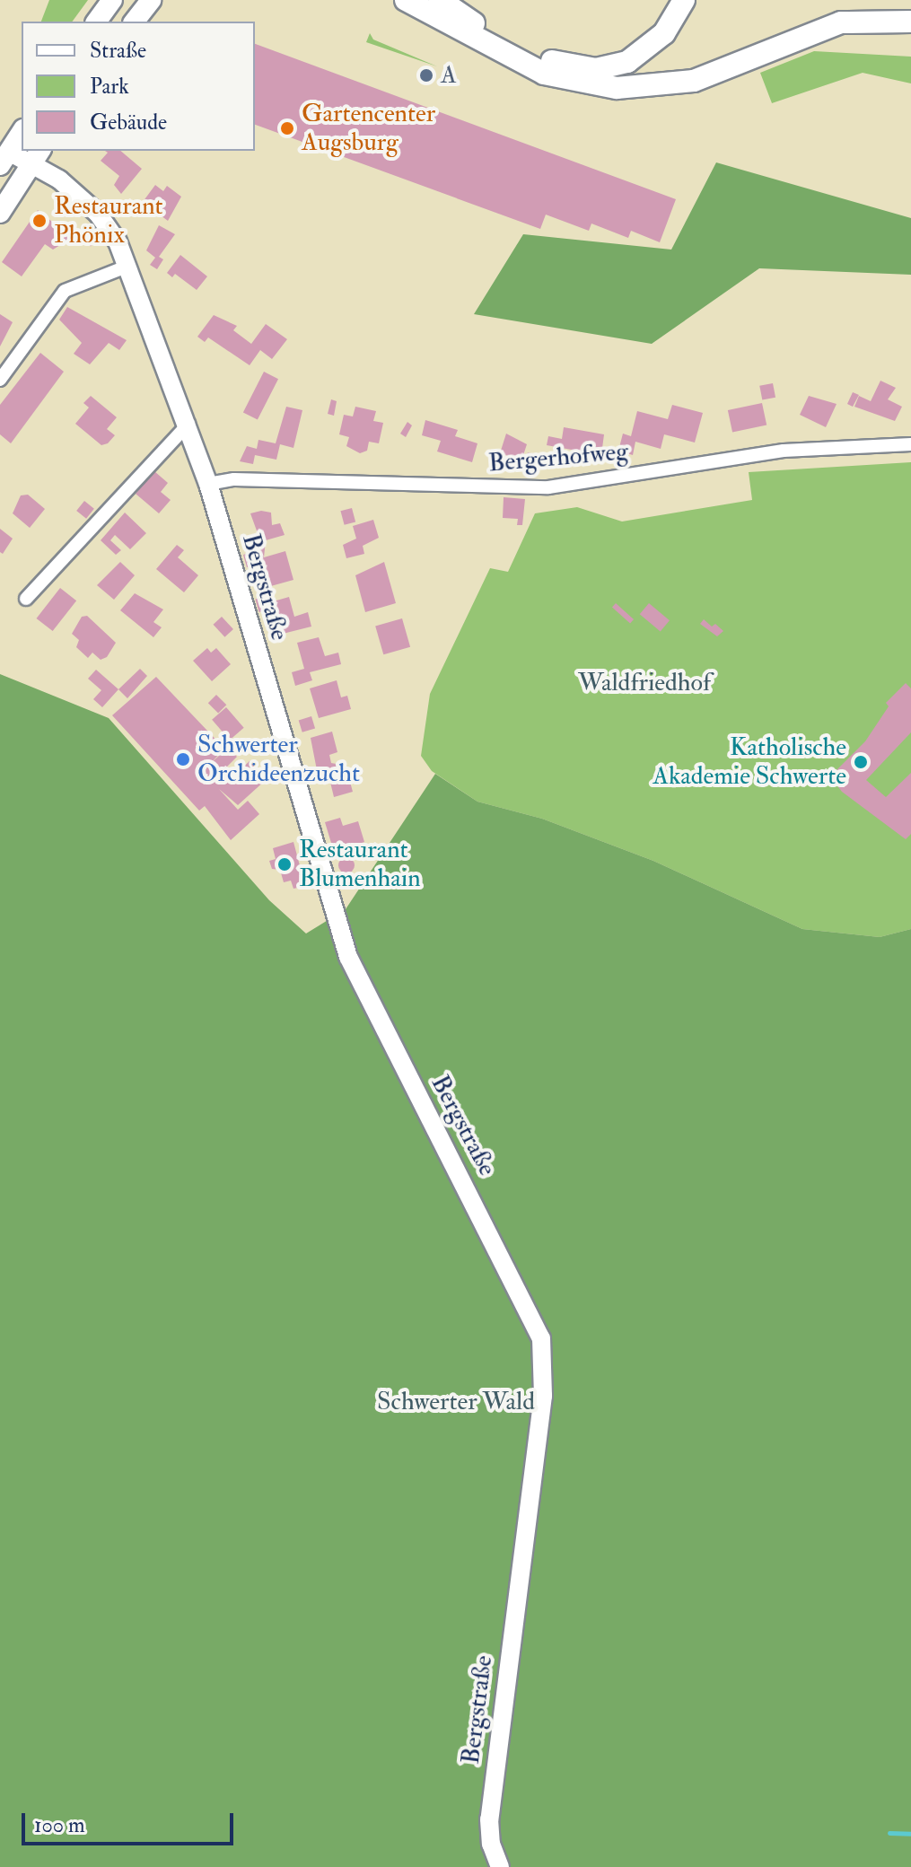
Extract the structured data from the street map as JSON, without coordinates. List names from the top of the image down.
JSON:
{
  "streets": {
    "main road": ["Bergstraße"],
    "street": ["Bergerhofweg"]
  },
  "crossings": [
    ["Bergerhofweg", "Bergstraße"]
  ],
  "parks": ["Waldfriedhof", "Schwerter Wald"],
  "places": [
    "A",
    "Gartencenter Augsburg",
    "Restaurant Phönix",
    "Schwerter Orchideenzucht",
    "Katholische Akademie Schwerte",
    "Restaurant Blumenhain"
  ],
  "legend": ["Straße", "Park", "Gebäude"],
  "scale_bar": "100 m"
}
